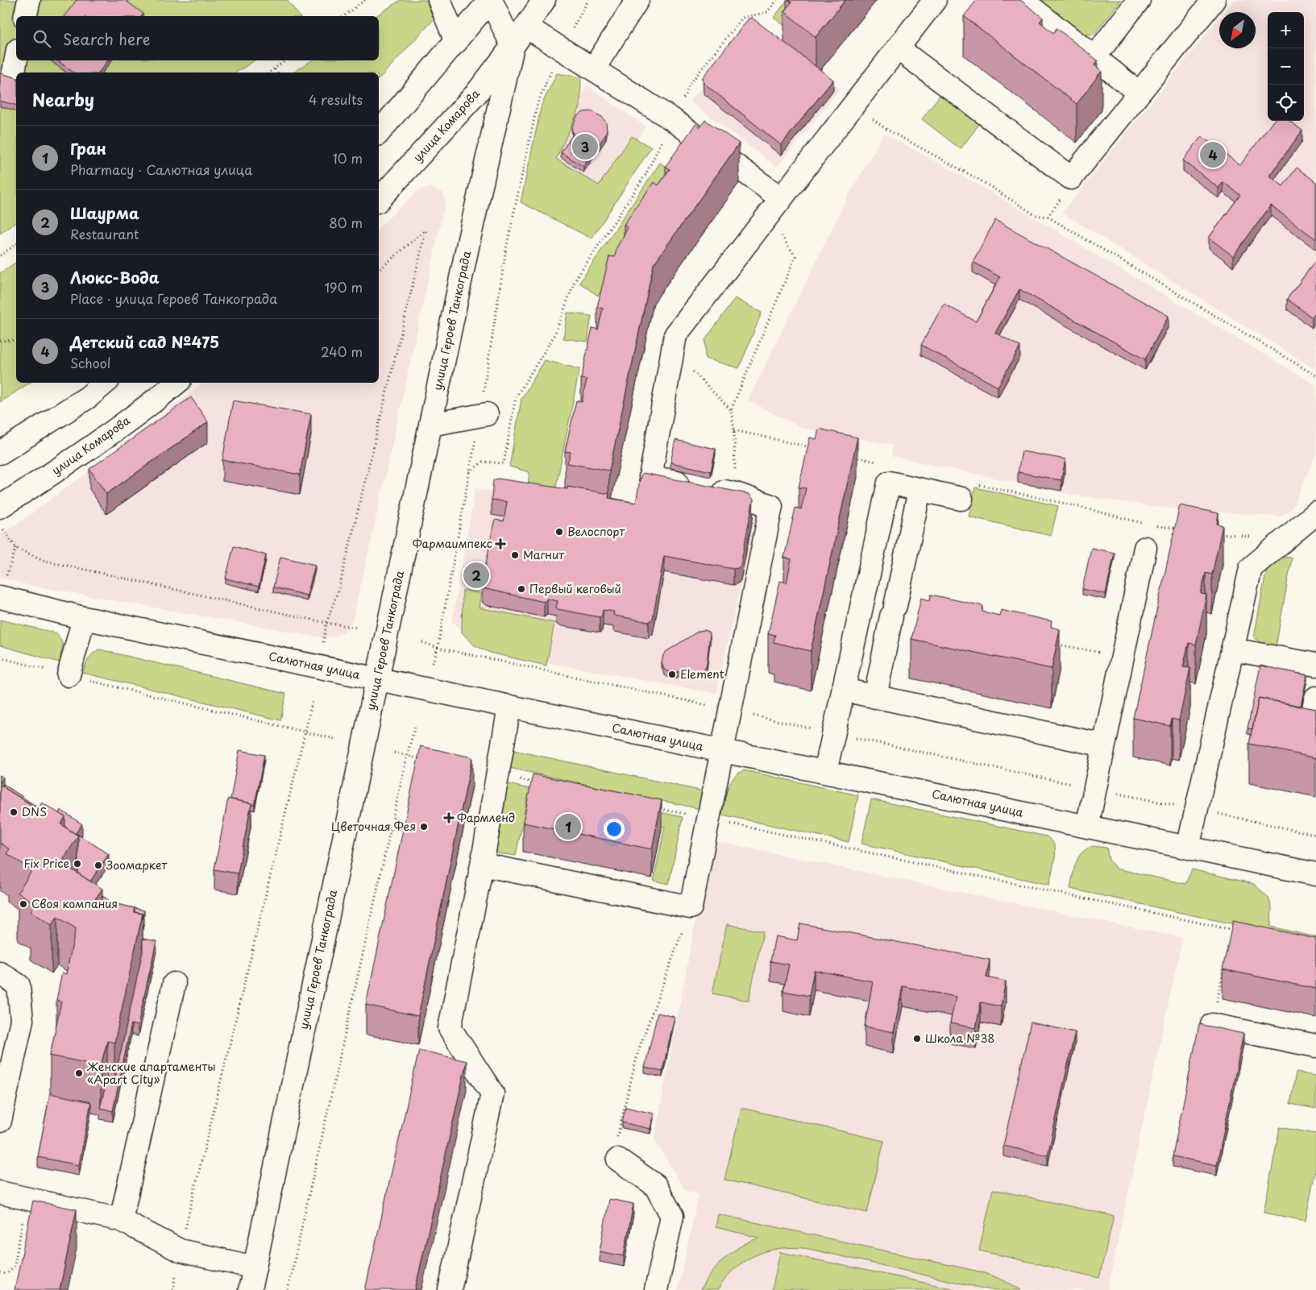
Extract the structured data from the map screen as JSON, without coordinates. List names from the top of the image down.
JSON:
{
  "streets": {
    "main road": ["улица Комарова", "улица Героев Танкограда", "Салютная улица"]
  },
  "crossings": [
    ["улица Комарова", "улица Героев Танкограда"],
    ["улица Героев Танкограда", "Салютная улица"]
  ],
  "places": {
    "other": [
      "Велоспорт",
      "Магнит",
      "Первый кеговый",
      "Element",
      "DNS",
      "Цветочная Фея",
      "Fix Price",
      "Зоомаркет",
      "Своя компания",
      "Школа №38",
      "Женские апартаменты «Apart City»"
    ],
    "health": ["Фармаимпекс", "Фармленд"]
  },
  "north": "bottom left",
  "page": {
    "map_buttons": ["+", "−"],
    "search": "Search here",
    "heading": ["Nearby", "4 results"],
    "list": [
      {
        "mark": "1",
        "name": "Гран",
        "note": "Pharmacy · Салютная улица",
        "value": "10 m"
      },
      {
        "mark": "2",
        "name": "Шаурма",
        "note": "Restaurant",
        "value": "80 m"
      },
      {
        "mark": "3",
        "name": "Люкс-Вода",
        "note": "Place · улица Героев Танкограда",
        "value": "190 m"
      },
      {
        "mark": "4",
        "name": "Детский сад №475",
        "note": "School",
        "value": "240 m"
      }
    ],
    "pins": [
      "3",
      "4",
      "2",
      "1"
    ]
  }
}
